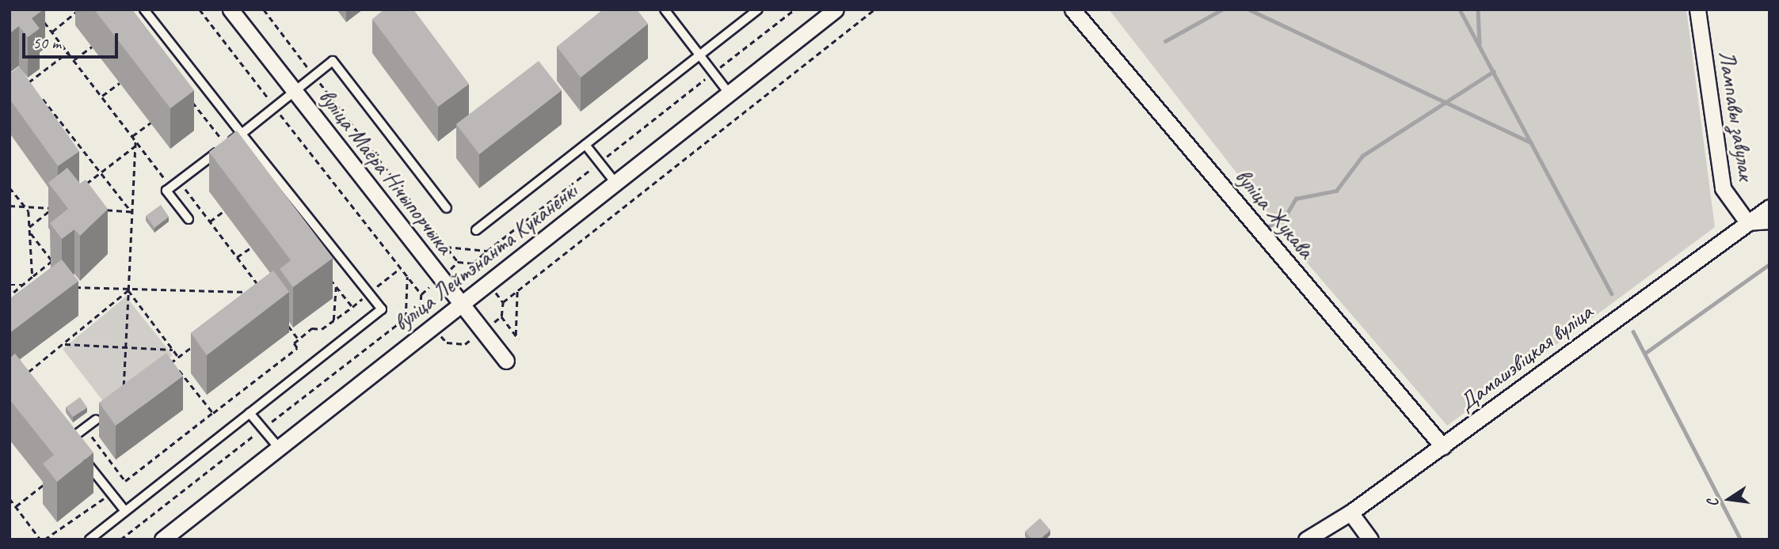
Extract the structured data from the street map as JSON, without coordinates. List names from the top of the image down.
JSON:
{
  "streets": {
    "street": [
      "Лампавы завулак",
      "вуліца Маёра Нічыпорчыка",
      "вуліца Жукава",
      "вуліца Лейтэнанта Куканенкі",
      "Дамашэвіцкая вуліца"
    ]
  },
  "crossings": [
    ["Лампавы завулак", "Дамашэвіцкая вуліца"],
    ["вуліца Маёра Нічыпорчыка", "вуліца Лейтэнанта Куканенкі"],
    ["вуліца Жукава", "Дамашэвіцкая вуліца"]
  ],
  "scale_bar": "50 m",
  "north": "left"
}
